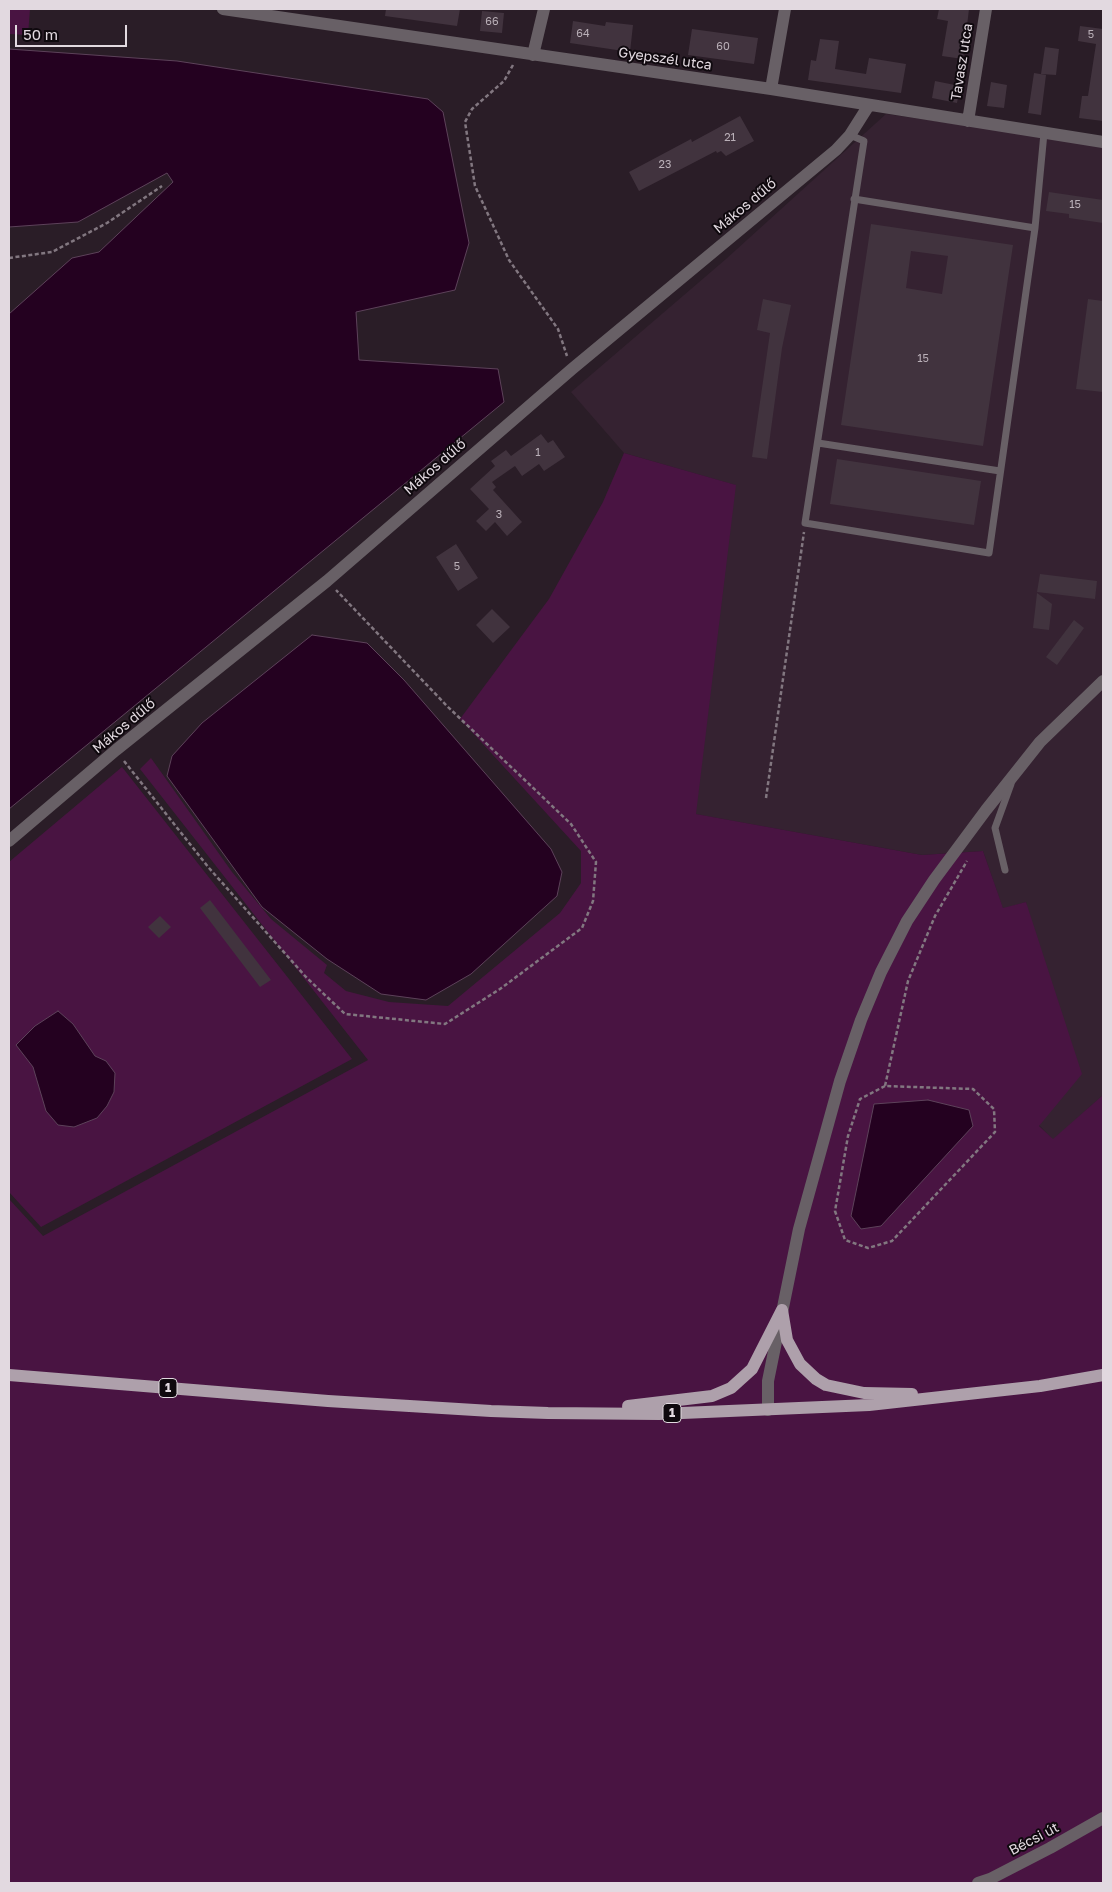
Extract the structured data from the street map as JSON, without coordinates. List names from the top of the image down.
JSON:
{
  "streets": {
    "main road": ["1"],
    "street": [
      "Gyepszél utca",
      "Tavasz utca",
      "Mákos dűlő",
      "Bécsi út"
    ]
  },
  "crossings": [
    ["Gyepszél utca", "Tavasz utca"],
    ["Gyepszél utca", "Mákos dűlő"]
  ],
  "house_numbers": [
    "66",
    "64",
    "5",
    "60",
    "21",
    "23",
    "15",
    "15",
    "1",
    "3",
    "5"
  ],
  "scale_bar": "50 m"
}
